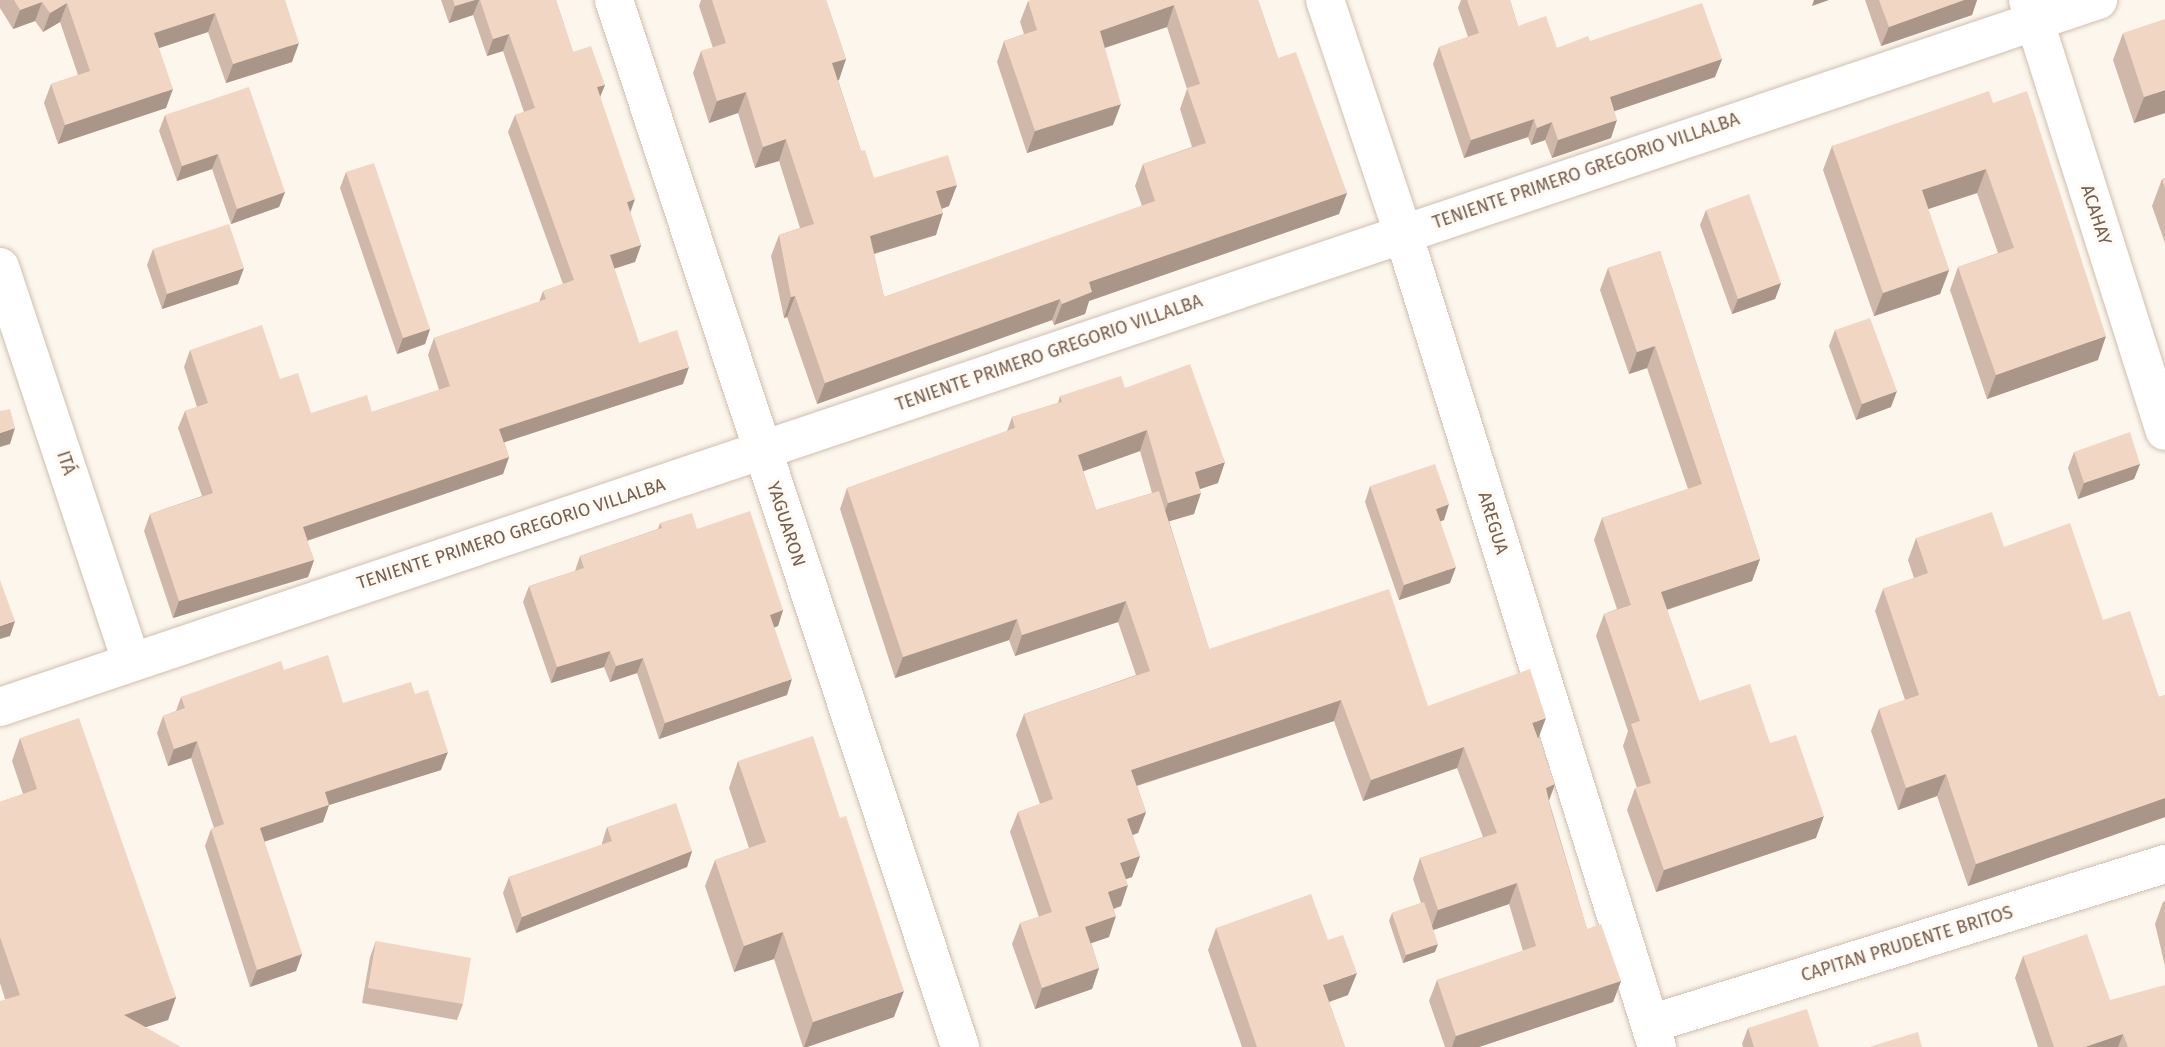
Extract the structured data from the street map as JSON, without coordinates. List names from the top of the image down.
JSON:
{
  "streets": {
    "street": [
      "TENIENTE PRIMERO GREGORIO VILLALBA",
      "ACAHAY",
      "ITÁ",
      "AREGUA",
      "YAGUARON",
      "CAPITAN PRUDENTE BRITOS"
    ]
  },
  "crossings": [
    ["TENIENTE PRIMERO GREGORIO VILLALBA", "ACAHAY"],
    ["TENIENTE PRIMERO GREGORIO VILLALBA", "ITÁ"],
    ["TENIENTE PRIMERO GREGORIO VILLALBA", "AREGUA"],
    ["TENIENTE PRIMERO GREGORIO VILLALBA", "YAGUARON"],
    ["AREGUA", "CAPITAN PRUDENTE BRITOS"]
  ]
}
